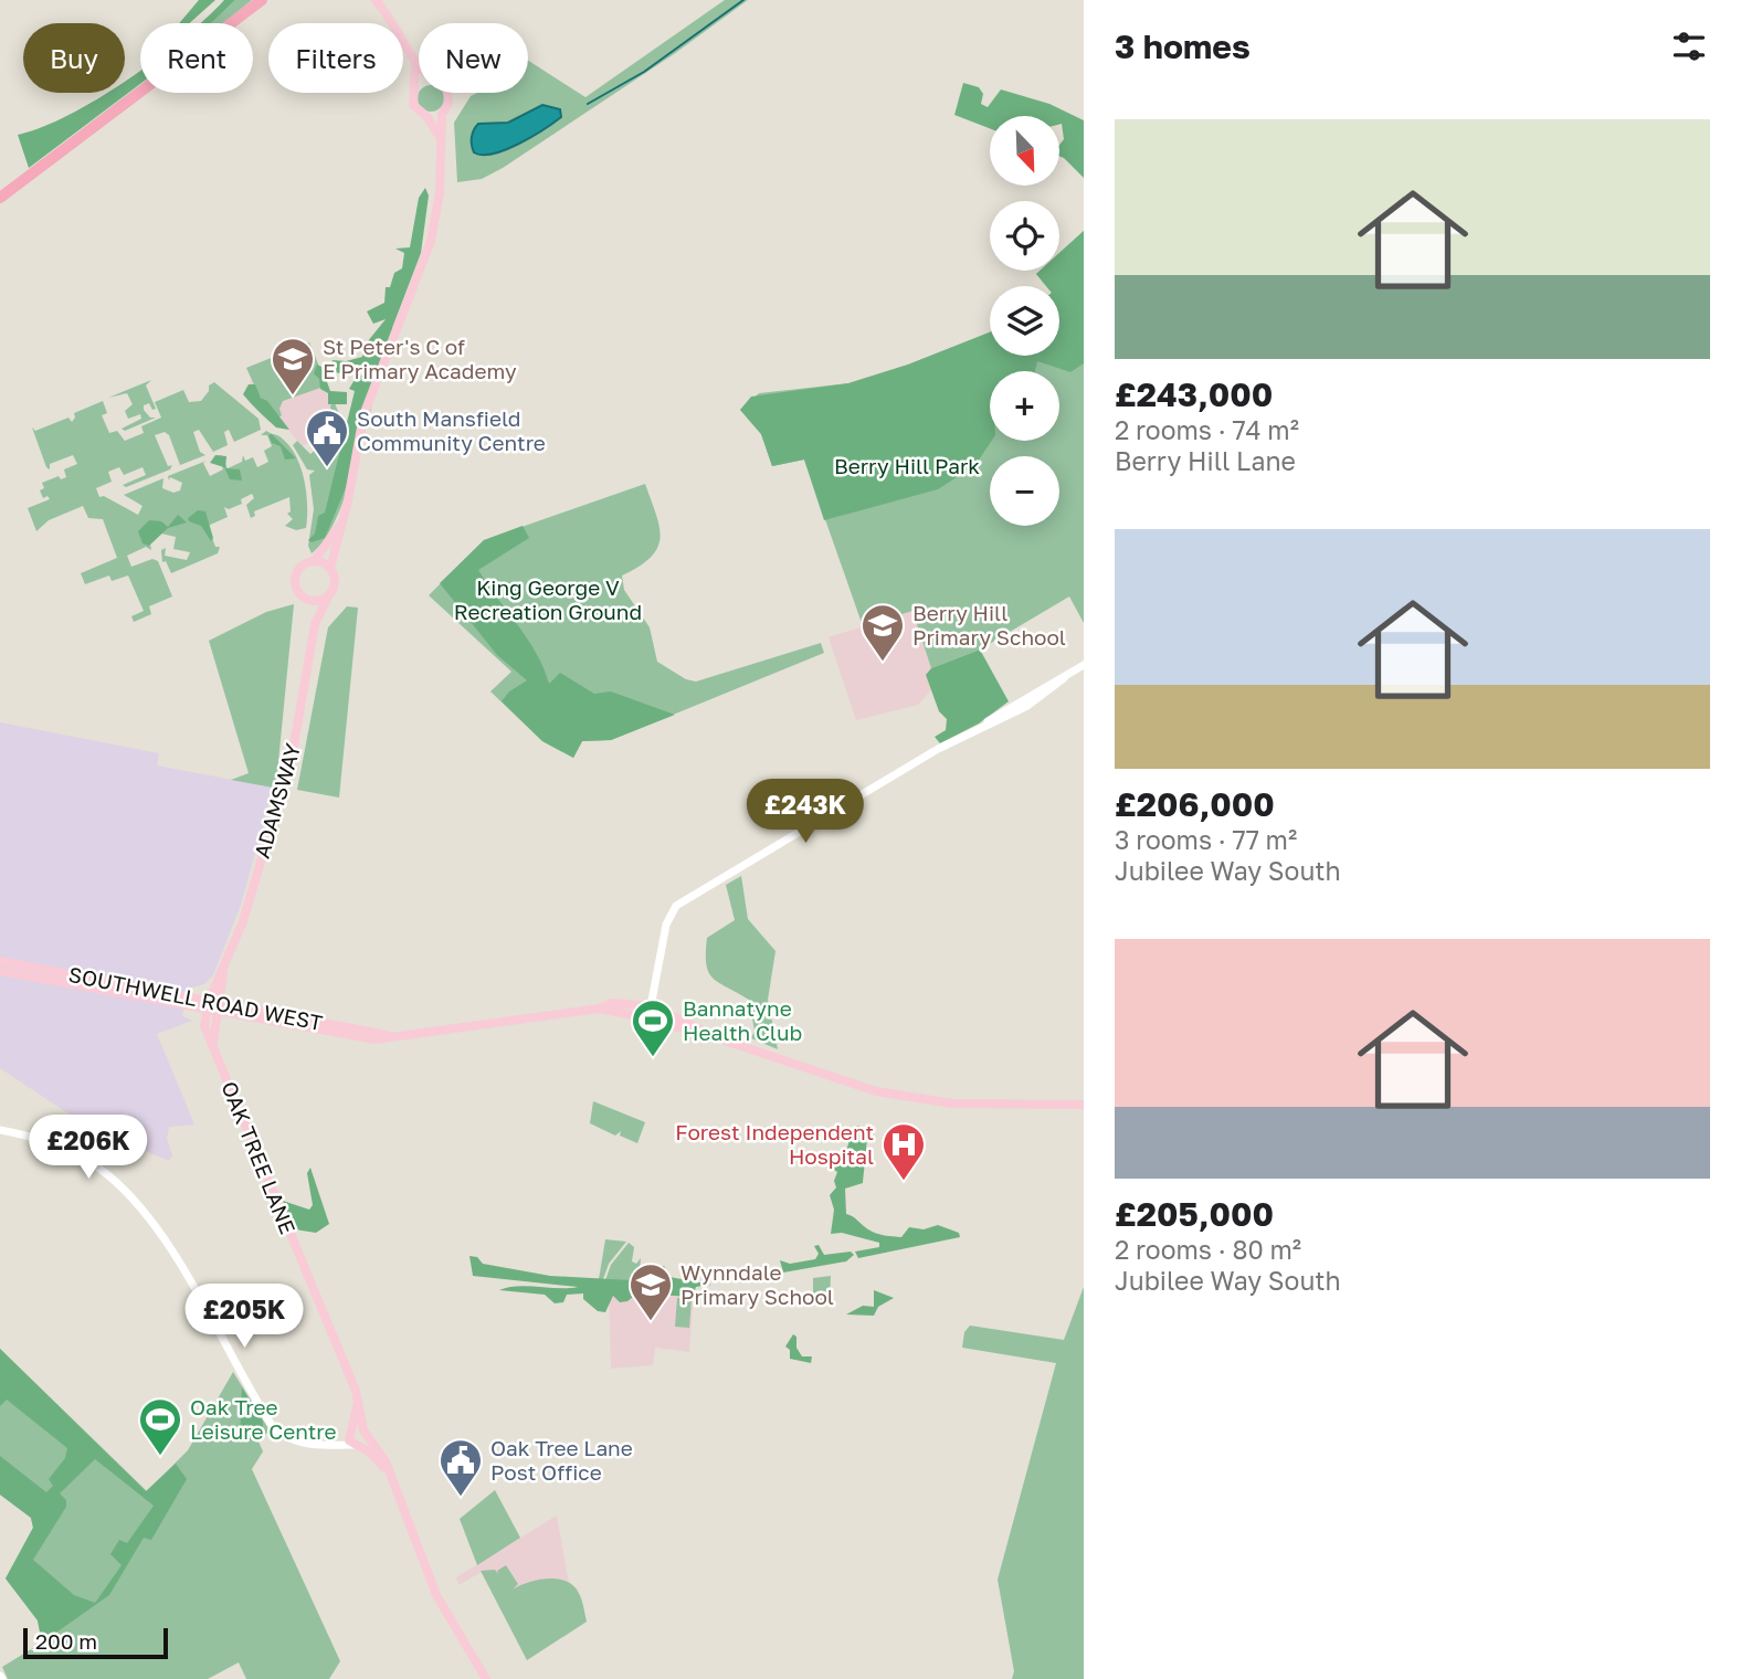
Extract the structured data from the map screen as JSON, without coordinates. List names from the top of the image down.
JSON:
{
  "streets": {
    "main road": ["ADAMSWAY", "SOUTHWELL ROAD WEST", "OAK TREE LANE"]
  },
  "crossings": [
    ["ADAMSWAY", "SOUTHWELL ROAD WEST"],
    ["ADAMSWAY", "OAK TREE LANE"],
    ["SOUTHWELL ROAD WEST", "OAK TREE LANE"]
  ],
  "parks": ["Berry Hill Park", "King George V Recreation Ground"],
  "places": {
    "school or university": ["St Peter's C of E Primary Academy", "Berry Hill Primary School", "Wynndale Primary School"],
    "public building": ["South Mansfield Community Centre", "Oak Tree Lane Post Office"],
    "sports": ["Bannatyne Health Club", "Oak Tree Leisure Centre"],
    "hospital": ["Forest Independent Hospital"]
  },
  "scale_bar": "200 m",
  "north": "bottom right",
  "page": {
    "heading": "3 homes",
    "chip": [
      "Buy",
      "Rent",
      "Filters",
      "New"
    ],
    "list": [
      {
        "name": "£243,000",
        "note": "2 rooms · 74 m² · Berry Hill Lane"
      },
      {
        "name": "£206,000",
        "note": "3 rooms · 77 m² · Jubilee Way South"
      },
      {
        "name": "£205,000",
        "note": "2 rooms · 80 m² · Jubilee Way South"
      }
    ],
    "map_buttons": ["+", "−"],
    "price": ["£243K", "£206K", "£205K"],
    "scale": "200 m"
  }
}
